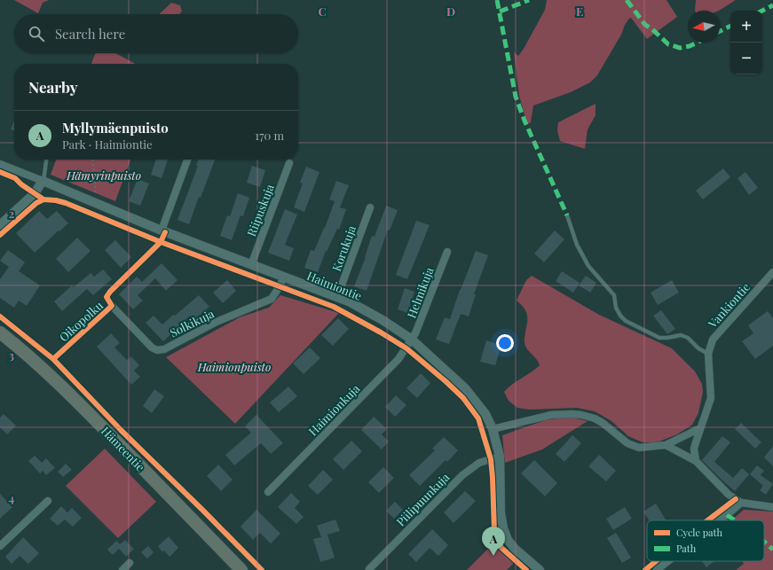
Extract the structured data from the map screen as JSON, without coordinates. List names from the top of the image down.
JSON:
{
  "streets": {
    "highway": ["Hämeentie"],
    "street": [
      "Riipuskuja",
      "Korukuja",
      "Haimiontie",
      "Helmikuja",
      "Vankiontie",
      "Solkikuja",
      "Haimionkuja",
      "Piilipuunkuja"
    ],
    "cycle path": ["Oikopolku"]
  },
  "crossings": [
    ["Riipuskuja", "Haimiontie"],
    ["Korukuja", "Haimiontie"],
    ["Haimiontie", "Helmikuja"],
    ["Haimiontie", "Solkikuja"],
    ["Haimiontie", "Haimionkuja"],
    ["Haimiontie", "Piilipuunkuja"],
    ["Helmikuja", "Haimionkuja"]
  ],
  "parks": ["Hämyrinpuisto", "Haimionpuisto"],
  "legend": ["Cycle path", "Path"],
  "north": "left",
  "page": {
    "map_buttons": ["+", "−"],
    "search": "Search here",
    "heading": "Nearby",
    "list": [
      {
        "mark": "A",
        "name": "Myllymäenpuisto",
        "note": "Park · Haimiontie",
        "value": "170 m"
      }
    ],
    "pins": "A"
  },
  "grid": {
    "columns": ["C", "D", "E"],
    "rows": ["2", "3", "4"]
  }
}
